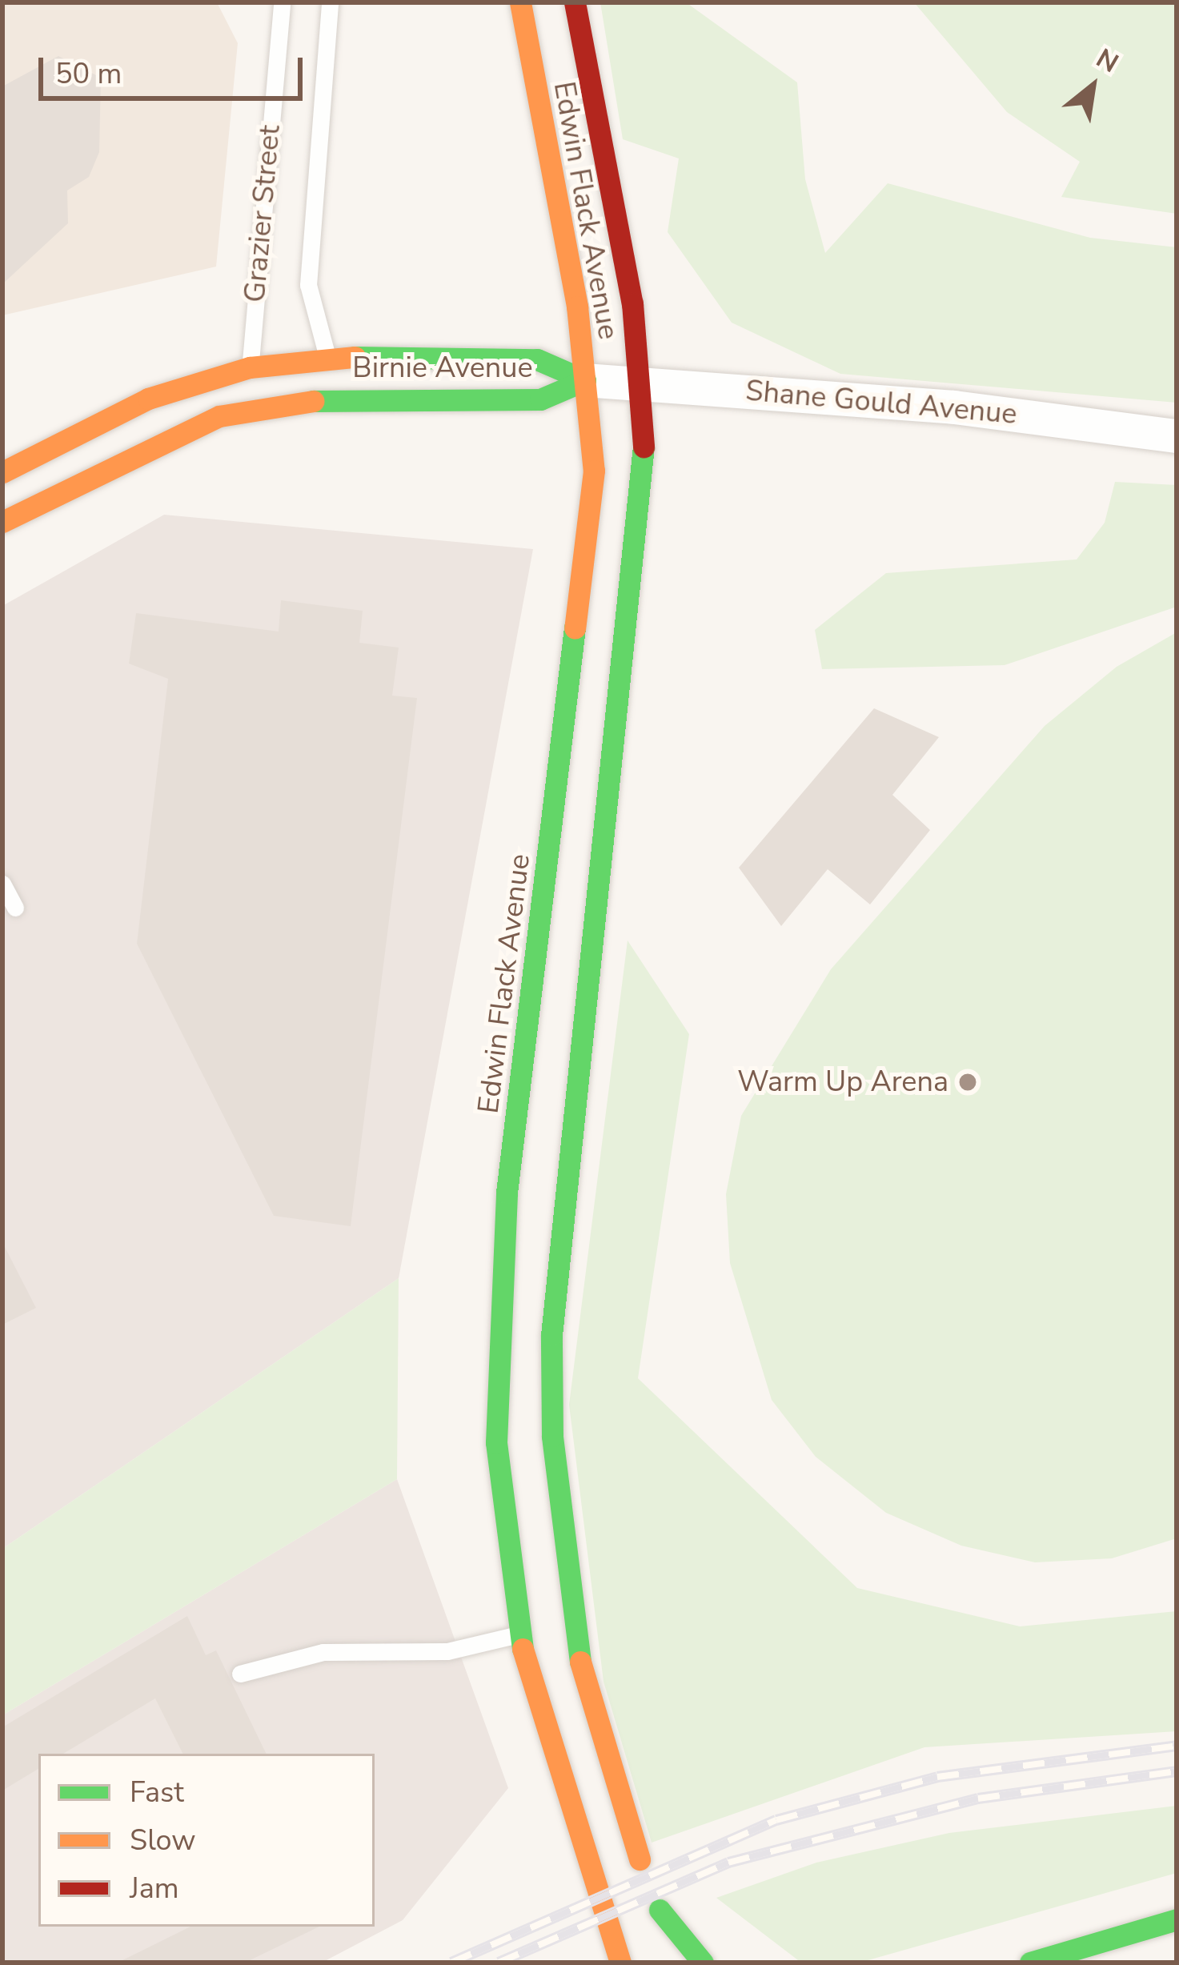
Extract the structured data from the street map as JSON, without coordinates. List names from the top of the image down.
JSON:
{
  "streets": {
    "street": ["Edwin Flack Avenue", "Birnie Avenue", "Shane Gould Avenue"],
    "lane": ["Grazier Street"]
  },
  "crossings": [
    ["Edwin Flack Avenue", "Birnie Avenue"],
    ["Edwin Flack Avenue", "Shane Gould Avenue"],
    ["Grazier Street", "Birnie Avenue"],
    ["Birnie Avenue", "Shane Gould Avenue"]
  ],
  "places": ["Warm Up Arena"],
  "legend": ["Fast", "Slow", "Jam"],
  "scale_bar": "50 m",
  "north": "top right"
}
